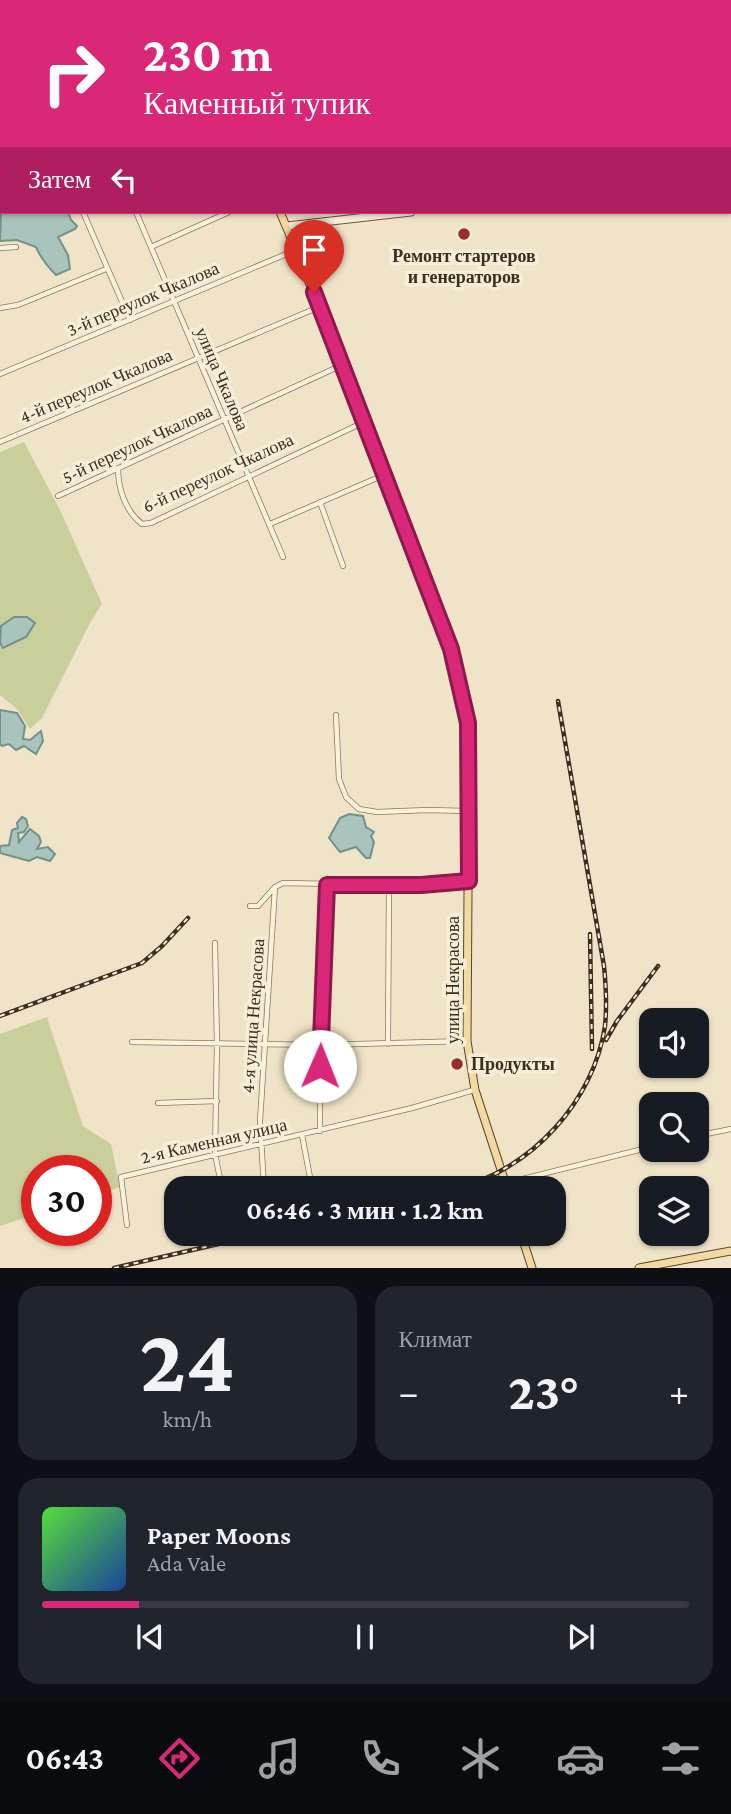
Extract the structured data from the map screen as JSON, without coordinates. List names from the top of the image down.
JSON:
{
  "streets": {
    "main road": ["улица Некрасова"],
    "street": [
      "3-й переулок Чкалова",
      "улица Чкалова",
      "4-й переулок Чкалова",
      "5-й переулок Чкалова",
      "6-й переулок Чкалова",
      "4-я улица Некрасова",
      "2-я Каменная улица"
    ]
  },
  "crossings": [
    ["3-й переулок Чкалова", "улица Чкалова"],
    ["3-й переулок Чкалова", "улица Некрасова"],
    ["улица Чкалова", "4-й переулок Чкалова"],
    ["улица Чкалова", "5-й переулок Чкалова"],
    ["улица Чкалова", "6-й переулок Чкалова"],
    ["4-й переулок Чкалова", "улица Некрасова"],
    ["5-й переулок Чкалова", "6-й переулок Чкалова"],
    ["5-й переулок Чкалова", "улица Некрасова"],
    ["6-й переулок Чкалова", "улица Некрасова"],
    ["улица Некрасова", "2-я Каменная улица"],
    ["4-я улица Некрасова", "2-я Каменная улица"]
  ],
  "places": ["Ремонт стартеров и генераторов", "Продукты"],
  "page": {
    "turn": ["230 m", "Каменный тупик"],
    "then": "Затем",
    "limit": "30",
    "trip": "06:46 · 3 мин · 1.2 km",
    "tile": [
      ["24", "km/h"],
      "Климат"
    ],
    "heat": ["−", "23°", "+"],
    "song": ["Paper Moons", "Ada Vale"],
    "tabs": "06:43"
  }
}
